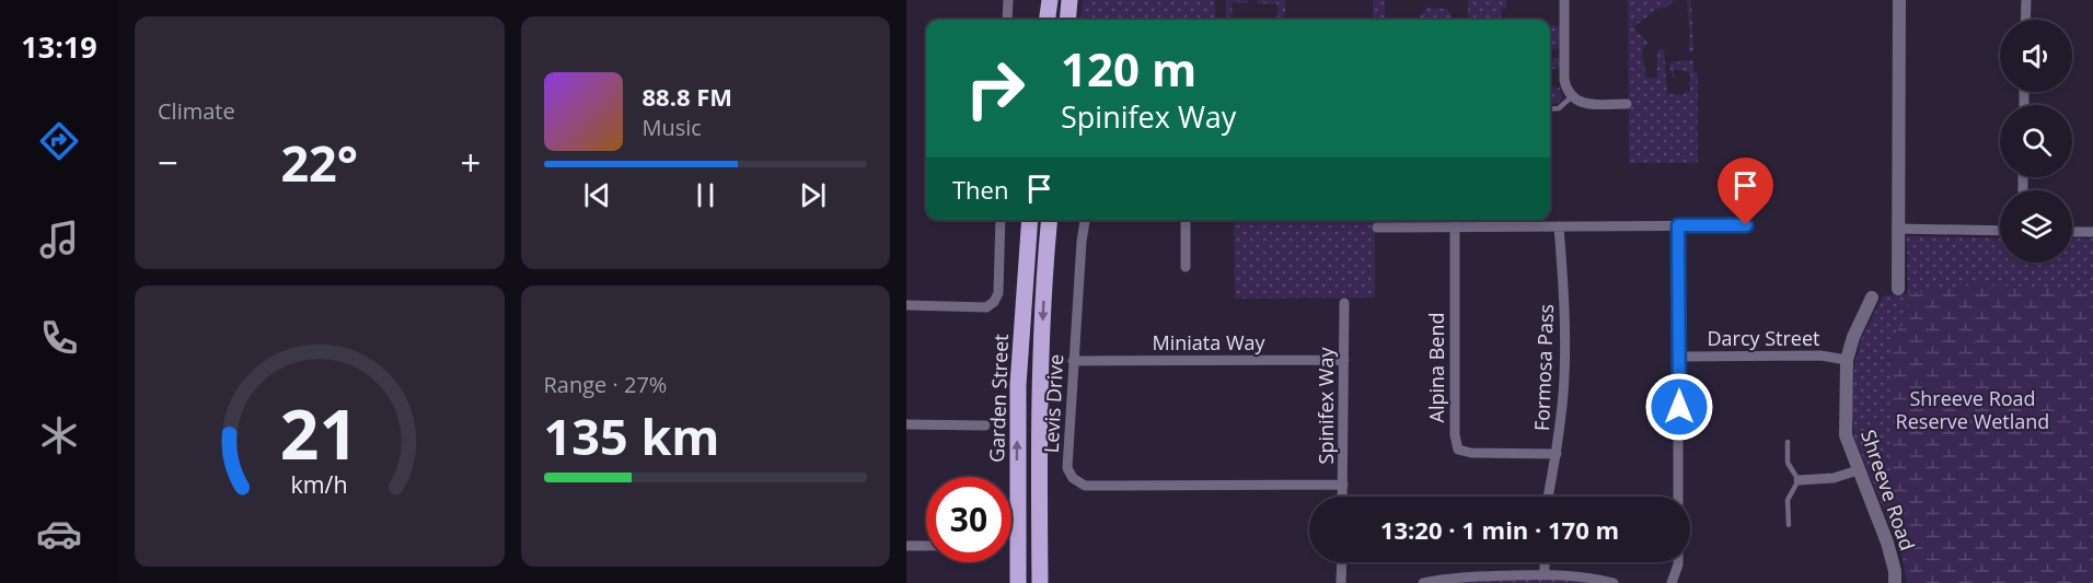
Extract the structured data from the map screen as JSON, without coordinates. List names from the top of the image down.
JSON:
{
  "streets": {
    "main road": ["Garden Street"],
    "street": [
      "Darcy Street",
      "Miniata Way",
      "Alpina Bend",
      "Formosa Pass",
      "Levis Drive",
      "Spinifex Way",
      "Shreeve Road"
    ]
  },
  "crossings": [
    ["Darcy Street", "Shreeve Road"],
    ["Miniata Way", "Levis Drive"],
    ["Miniata Way", "Spinifex Way"],
    ["Alpina Bend", "Formosa Pass"],
    ["Levis Drive", "Spinifex Way"]
  ],
  "parks": ["Shreeve Road Reserve Wetland"],
  "page": {
    "tabs": "13:19",
    "tile": [
      "Climate",
      ["Range · 27%", "135 km"]
    ],
    "turn": ["120 m", "Spinifex Way"],
    "song": ["88.8 FM", "Music"],
    "heat": ["−", "22°", "+"],
    "then": "Then",
    "limit": "30",
    "trip": "13:20 · 1 min · 170 m",
    "gauge": ["21", "km/h"]
  }
}
